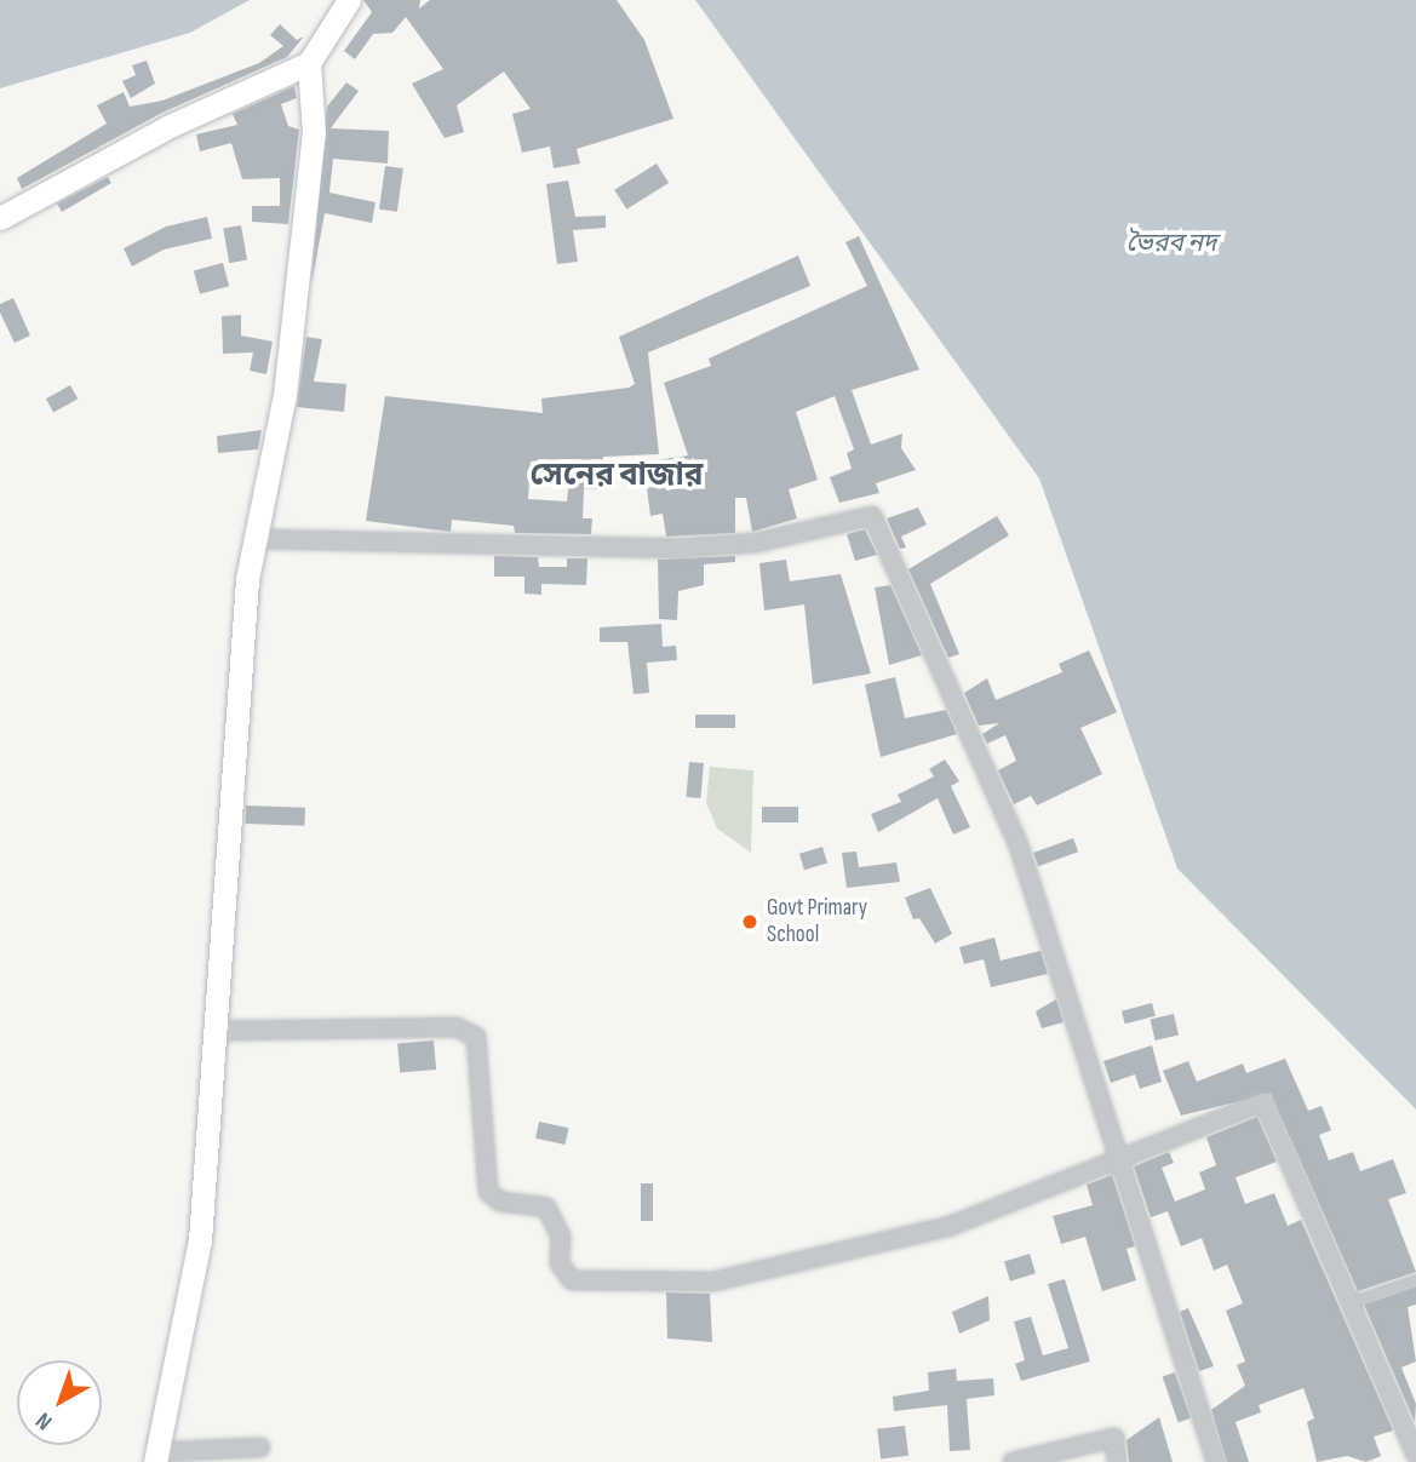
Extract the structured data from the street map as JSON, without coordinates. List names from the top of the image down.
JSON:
{
  "districts": ["সেনের বাজার"],
  "water": ["ভৈরব নদ"],
  "places": ["Govt Primary School"],
  "north": "bottom left"
}
